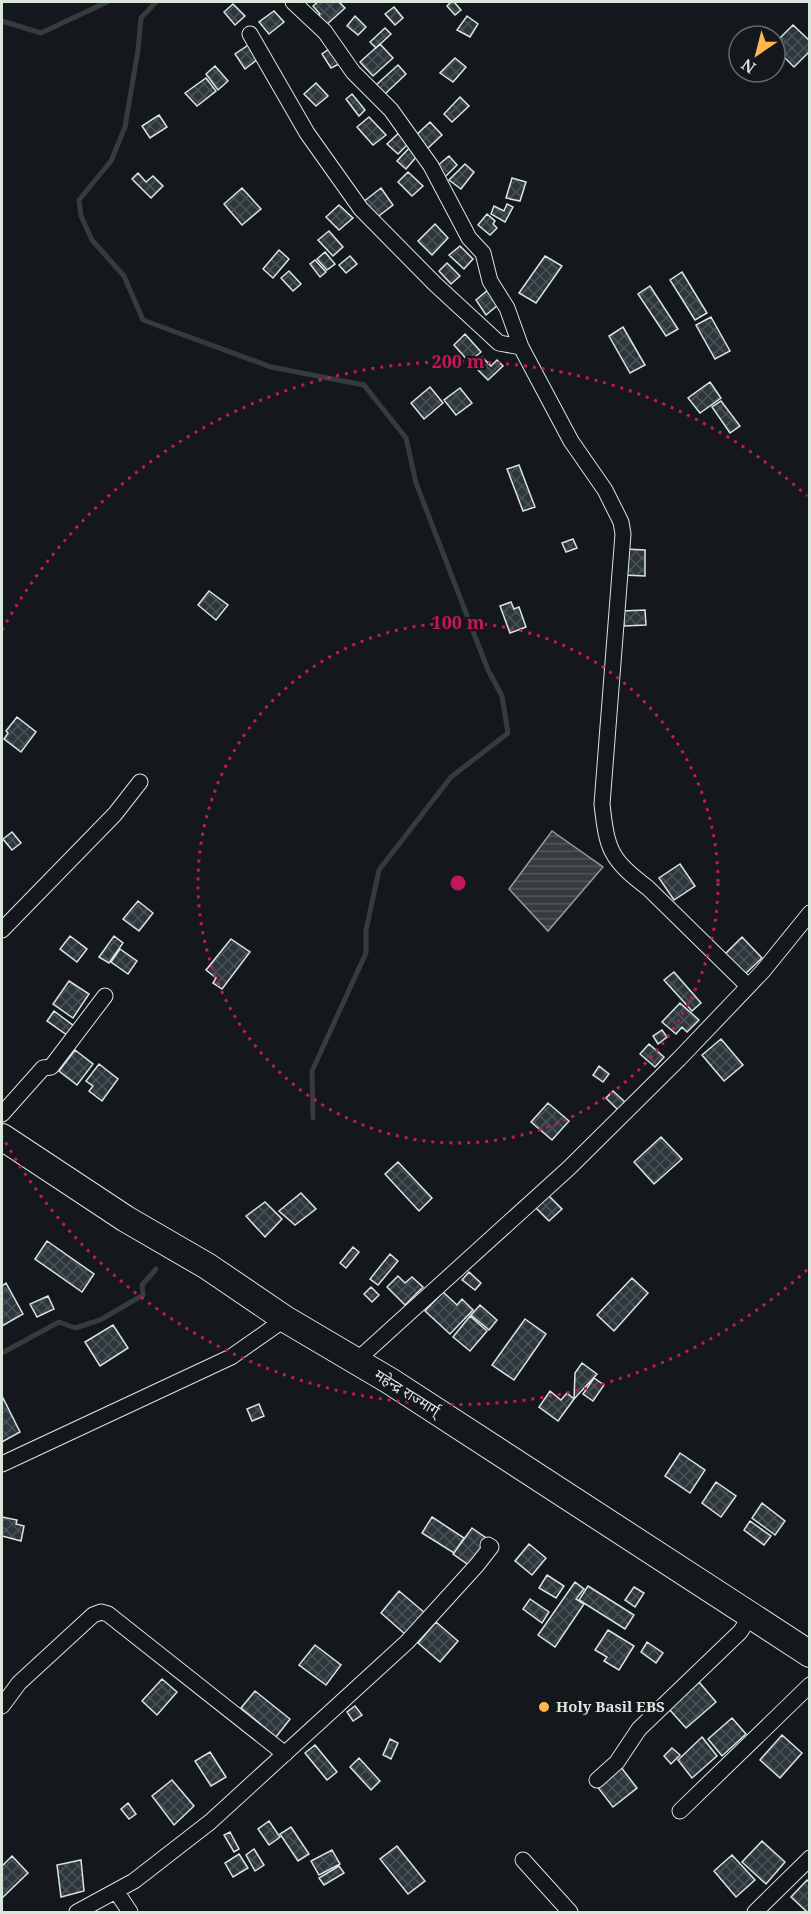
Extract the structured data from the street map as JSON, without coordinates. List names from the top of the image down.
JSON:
{
  "streets": {
    "highway": ["महेन्द्र राज्मार्ग्"]
  },
  "places": ["Holy Basil EBS"],
  "north": "bottom left",
  "rings": ["200 m", "100 m"]
}
